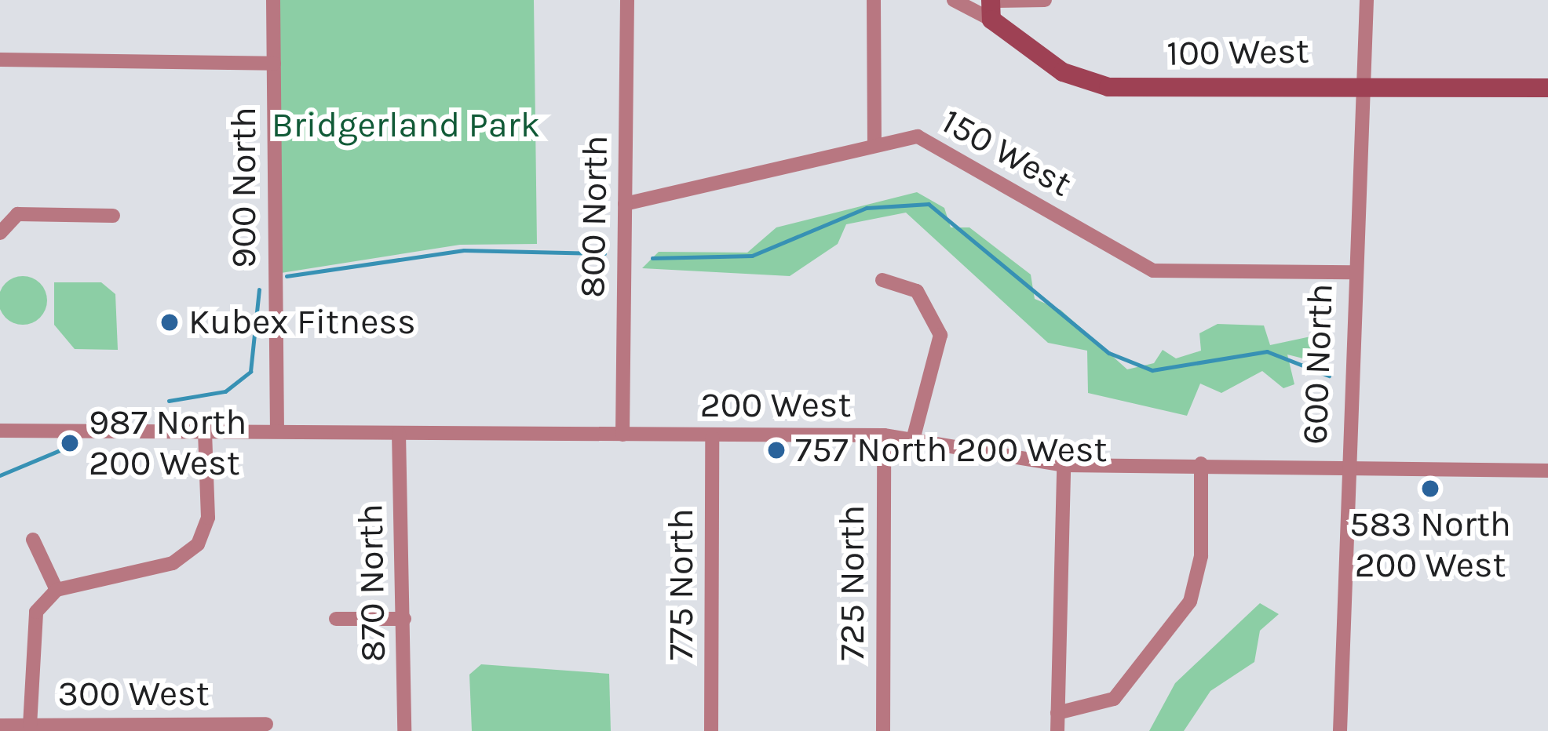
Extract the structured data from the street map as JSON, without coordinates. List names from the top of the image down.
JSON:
{
  "streets": {
    "street": [
      "100 West",
      "150 West",
      "900 North",
      "800 North",
      "600 North",
      "200 West",
      "870 North",
      "725 North",
      "775 North",
      "300 West"
    ]
  },
  "crossings": [
    ["100 West", "600 North"],
    ["150 West", "800 North"],
    ["150 West", "600 North"],
    ["900 North", "200 West"],
    ["800 North", "200 West"],
    ["600 North", "200 West"],
    ["200 West", "870 North"],
    ["200 West", "725 North"],
    ["200 West", "775 North"]
  ],
  "parks": ["Bridgerland Park"],
  "places": [
    "Kubex Fitness",
    "987 North 200 West",
    "757 North 200 West",
    "583 North 200 West"
  ]
}
